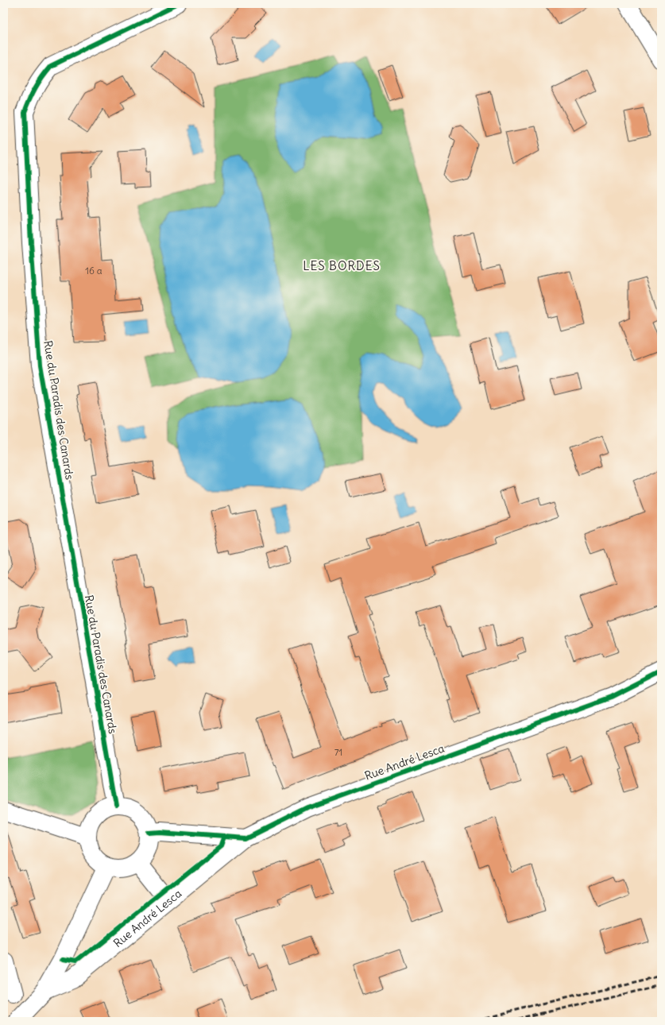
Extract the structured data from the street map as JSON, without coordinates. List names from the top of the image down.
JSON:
{
  "streets": {
    "street": ["Rue du Paradis des Canards", "Rue André Lesca"]
  },
  "crossings": [
    ["Rue du Paradis des Canards", "Rue André Lesca"]
  ],
  "districts": ["LES BORDES"],
  "house_numbers": ["16 a", "71"]
}
